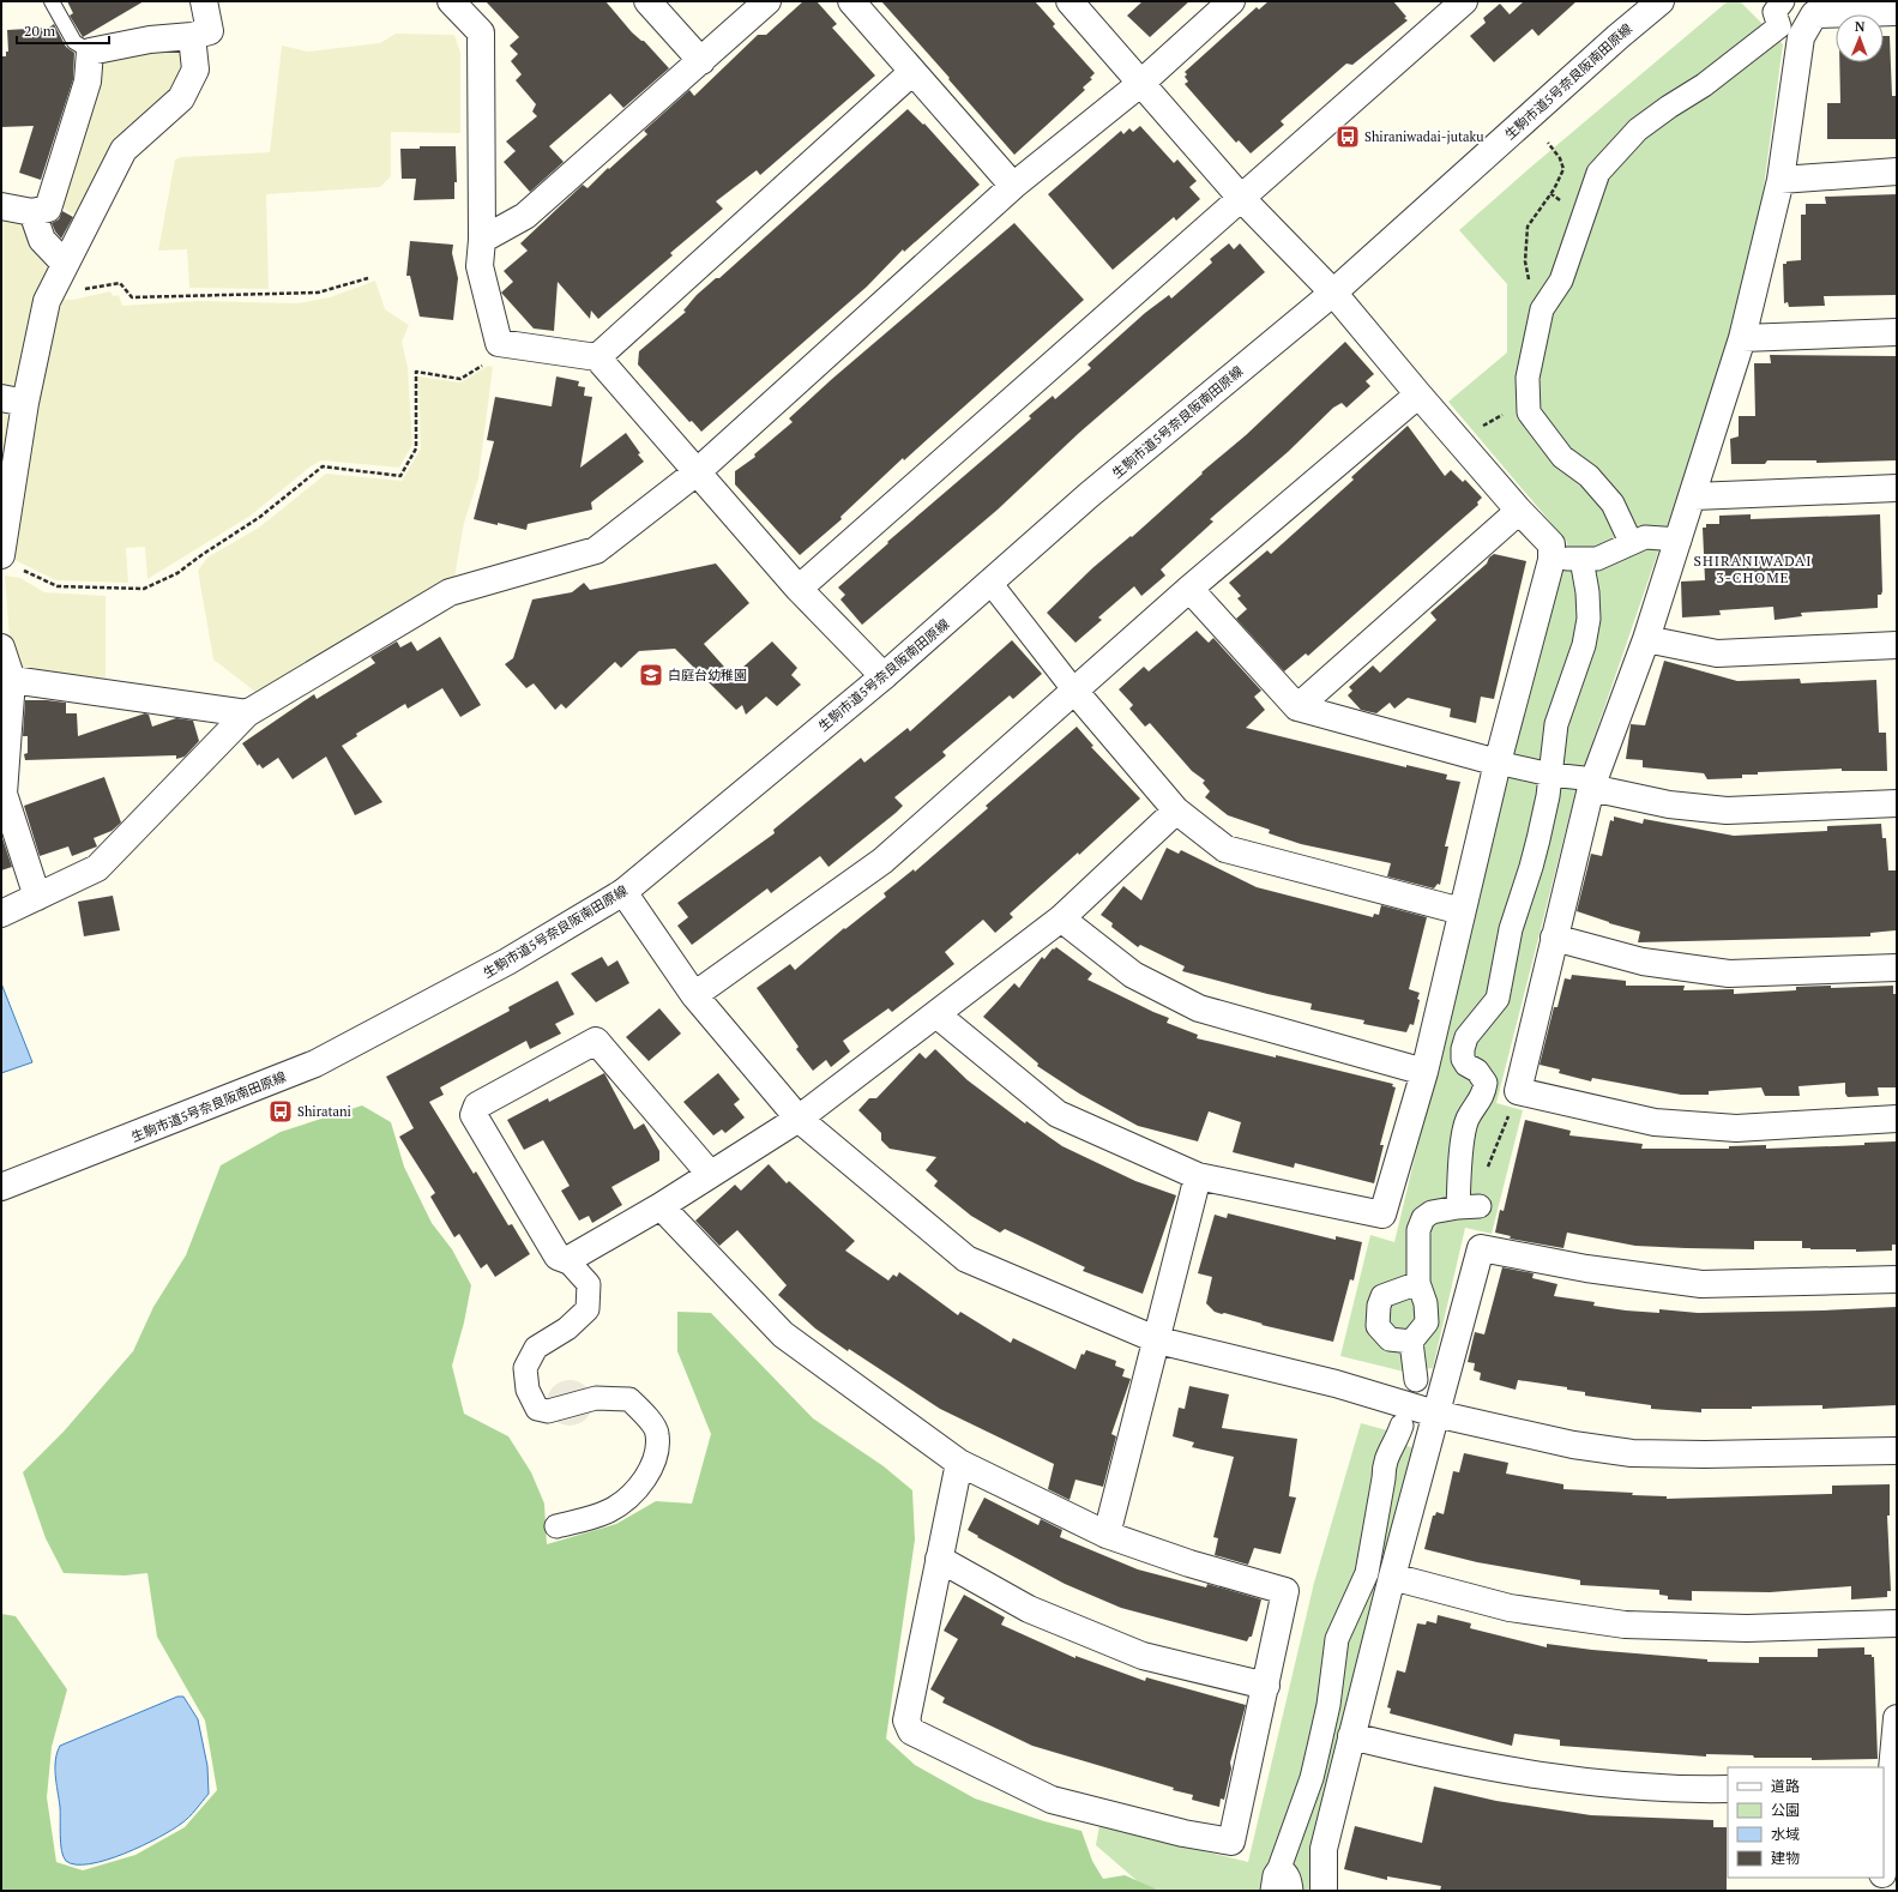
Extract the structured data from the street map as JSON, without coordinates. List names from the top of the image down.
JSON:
{
  "streets": {
    "street": ["生駒市道5号奈良阪南田原線"]
  },
  "districts": ["SHIRANIWADAI 3-CHOME"],
  "places": {
    "bus stop": ["Shiraniwadai-jutaku", "Shiratani"],
    "school or university": ["白庭台幼稚園"]
  },
  "legend": [
    "道路",
    "公園",
    "水域",
    "建物"
  ],
  "scale_bar": "20 m",
  "north": "top"
}
